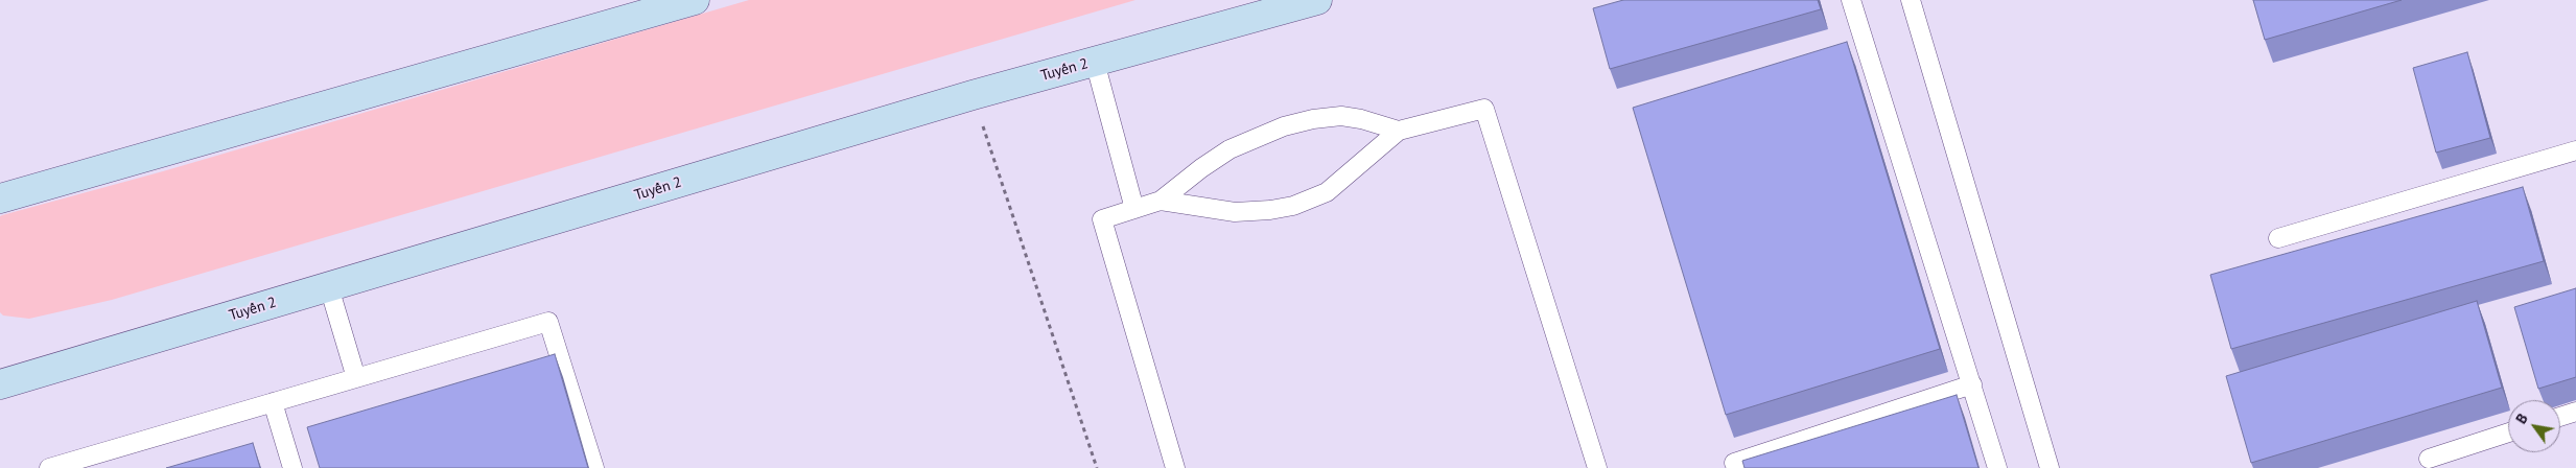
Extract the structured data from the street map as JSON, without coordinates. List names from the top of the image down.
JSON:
{
  "streets": {
    "main road": ["Tuyến 2"]
  },
  "north": "top left"
}
